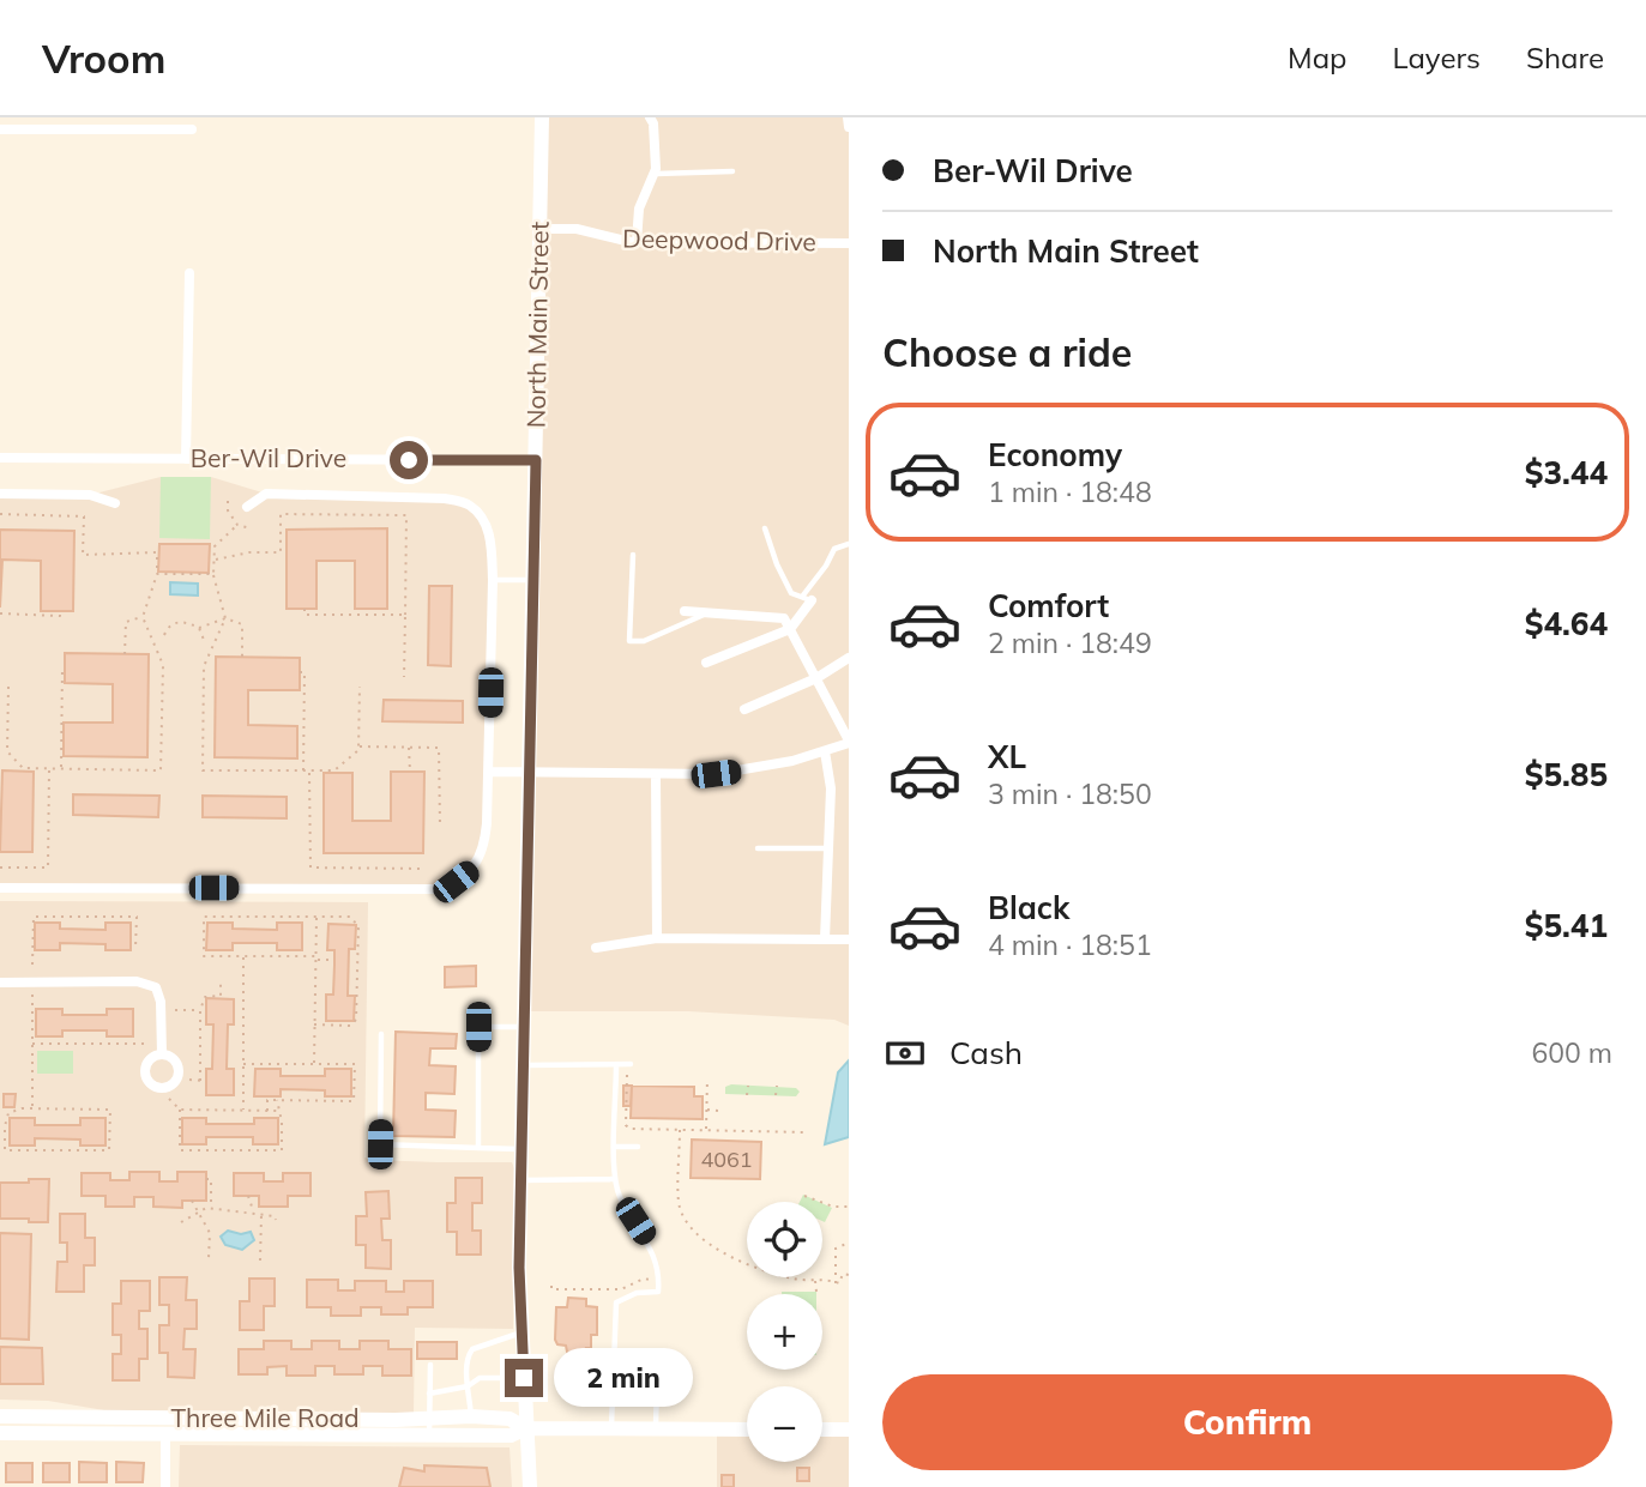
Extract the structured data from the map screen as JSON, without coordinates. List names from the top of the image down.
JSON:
{
  "streets": {
    "main road": ["North Main Street", "Three Mile Road"],
    "street": ["Deepwood Drive", "Ber-Wil Drive"]
  },
  "crossings": [
    ["Deepwood Drive", "North Main Street"],
    ["North Main Street", "Ber-Wil Drive"],
    ["North Main Street", "Three Mile Road"]
  ],
  "house_numbers": ["4061"],
  "page": {
    "header": "Vroom",
    "nav": ["Map", "Layers", "Share"],
    "banner": ["Ber-Wil Drive", "North Main Street"],
    "heading": "Choose a ride",
    "list": [
      {
        "name": "Economy",
        "note": "1 min · 18:48",
        "value": "$3.44"
      },
      {
        "name": "Comfort",
        "note": "2 min · 18:49",
        "value": "$4.64"
      },
      {
        "name": "XL",
        "note": "3 min · 18:50",
        "value": "$5.85"
      },
      {
        "name": "Black",
        "note": "4 min · 18:51",
        "value": "$5.41"
      }
    ],
    "pay": ["Cash", "600 m"],
    "map_buttons": ["+", "−"],
    "bubble": "2 min",
    "buttons": "Confirm"
  }
}
